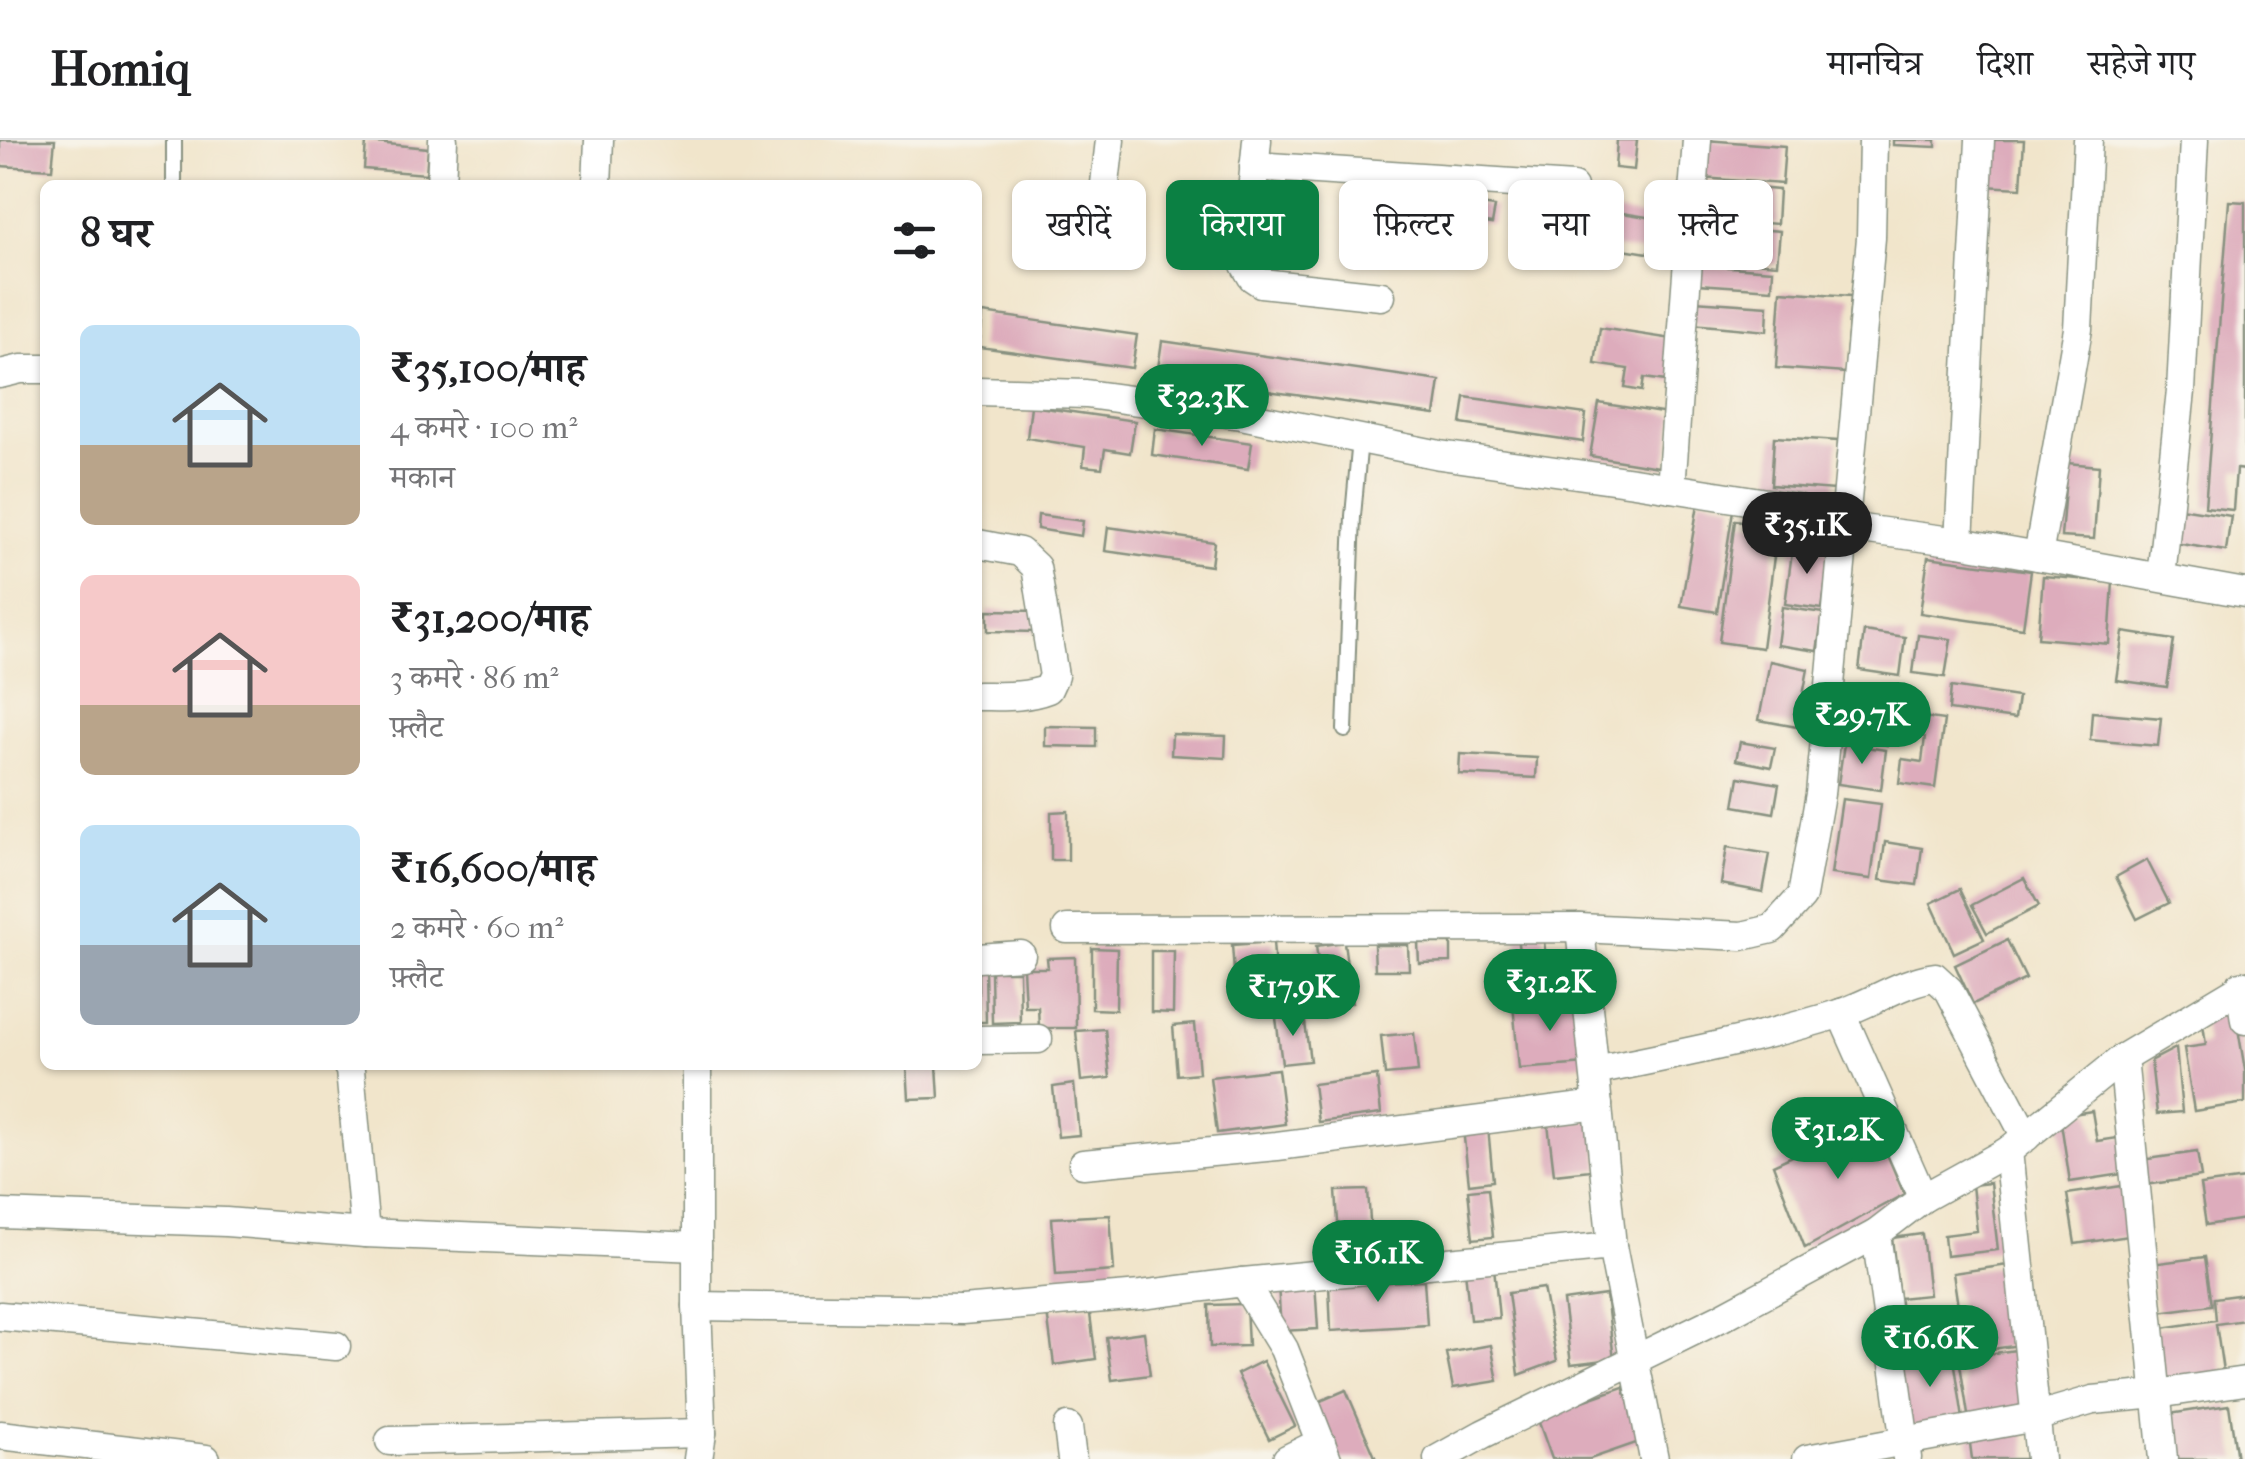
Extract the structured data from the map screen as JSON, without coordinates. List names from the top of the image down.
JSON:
{
  "page": {
    "header": "Homiq",
    "nav": ["मानचित्र", "दिशा", "सहेजे गए"],
    "chip": [
      "खरीदें",
      "किराया",
      "फ़िल्टर",
      "नया",
      "फ़्लैट"
    ],
    "heading": "8 घर",
    "list": [
      {
        "name": "₹35,100/माह",
        "note": "4 कमरे · 100 m² · मकान"
      },
      {
        "name": "₹31,200/माह",
        "note": "3 कमरे · 86 m² · फ़्लैट"
      },
      {
        "name": "₹16,600/माह",
        "note": "2 कमरे · 60 m² · फ़्लैट"
      }
    ],
    "price": [
      "₹32.3K",
      "₹35.1K",
      "₹29.7K",
      "₹31.2K",
      "₹17.9K",
      "₹31.2K",
      "₹16.1K",
      "₹16.6K"
    ]
  }
}
